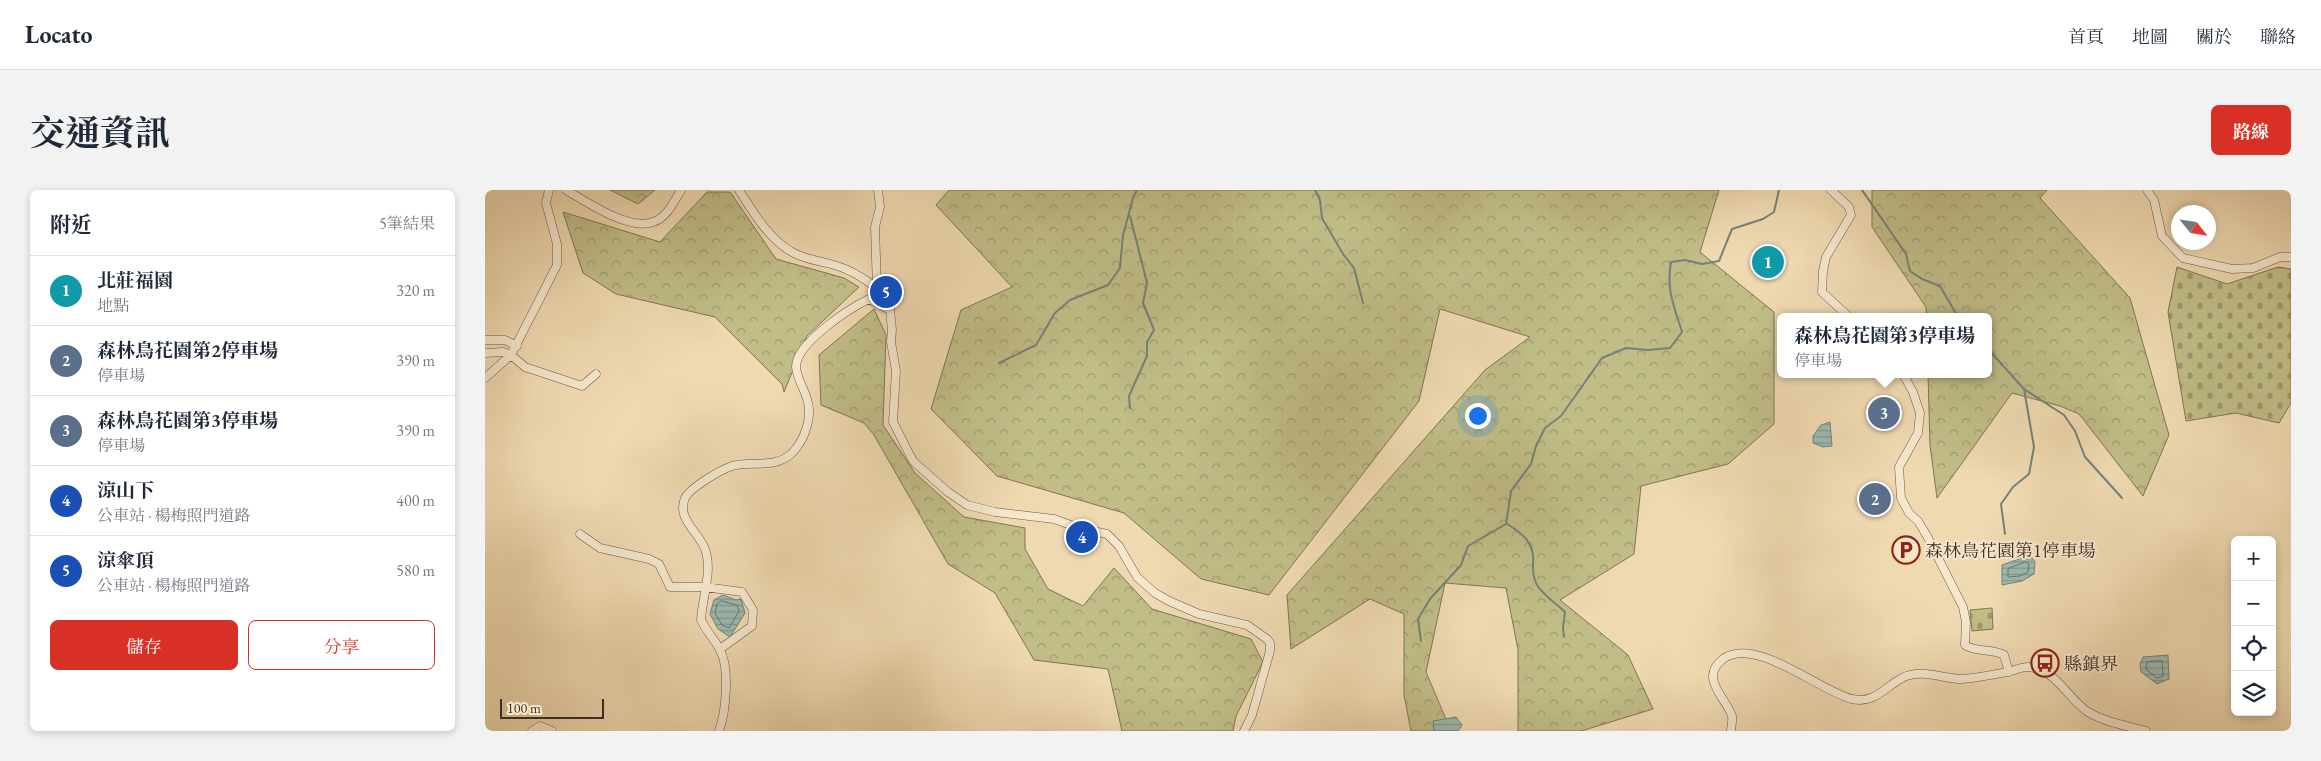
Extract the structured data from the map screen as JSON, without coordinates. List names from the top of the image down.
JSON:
{
  "places": {
    "parking": ["森林鳥花園第1停車場"],
    "bus stop": ["縣鎮界"]
  },
  "scale_bar": "100 m",
  "north": "bottom right",
  "page": {
    "header": "Locato",
    "nav": [
      "首頁",
      "地圖",
      "關於",
      "聯絡"
    ],
    "title": "交通資訊",
    "buttons": [
      "路線",
      ["儲存", "分享"]
    ],
    "heading": ["附近", "5筆結果"],
    "pins": [
      "1",
      "5",
      "3",
      "2",
      "4"
    ],
    "list": [
      {
        "mark": "1",
        "name": "北莊福園",
        "note": "地點",
        "value": "320 m"
      },
      {
        "mark": "2",
        "name": "森林鳥花園第2停車場",
        "note": "停車場",
        "value": "390 m"
      },
      {
        "mark": "3",
        "name": "森林鳥花園第3停車場",
        "note": "停車場",
        "value": "390 m"
      },
      {
        "mark": "4",
        "name": "涼山下",
        "note": "公車站 · 楊梅照門道路",
        "value": "400 m"
      },
      {
        "mark": "5",
        "name": "涼傘頂",
        "note": "公車站 · 楊梅照門道路",
        "value": "580 m"
      }
    ],
    "popup": ["森林鳥花園第3停車場", "停車場"],
    "map_buttons": ["+", "−"],
    "scale": "100 m"
  }
}
